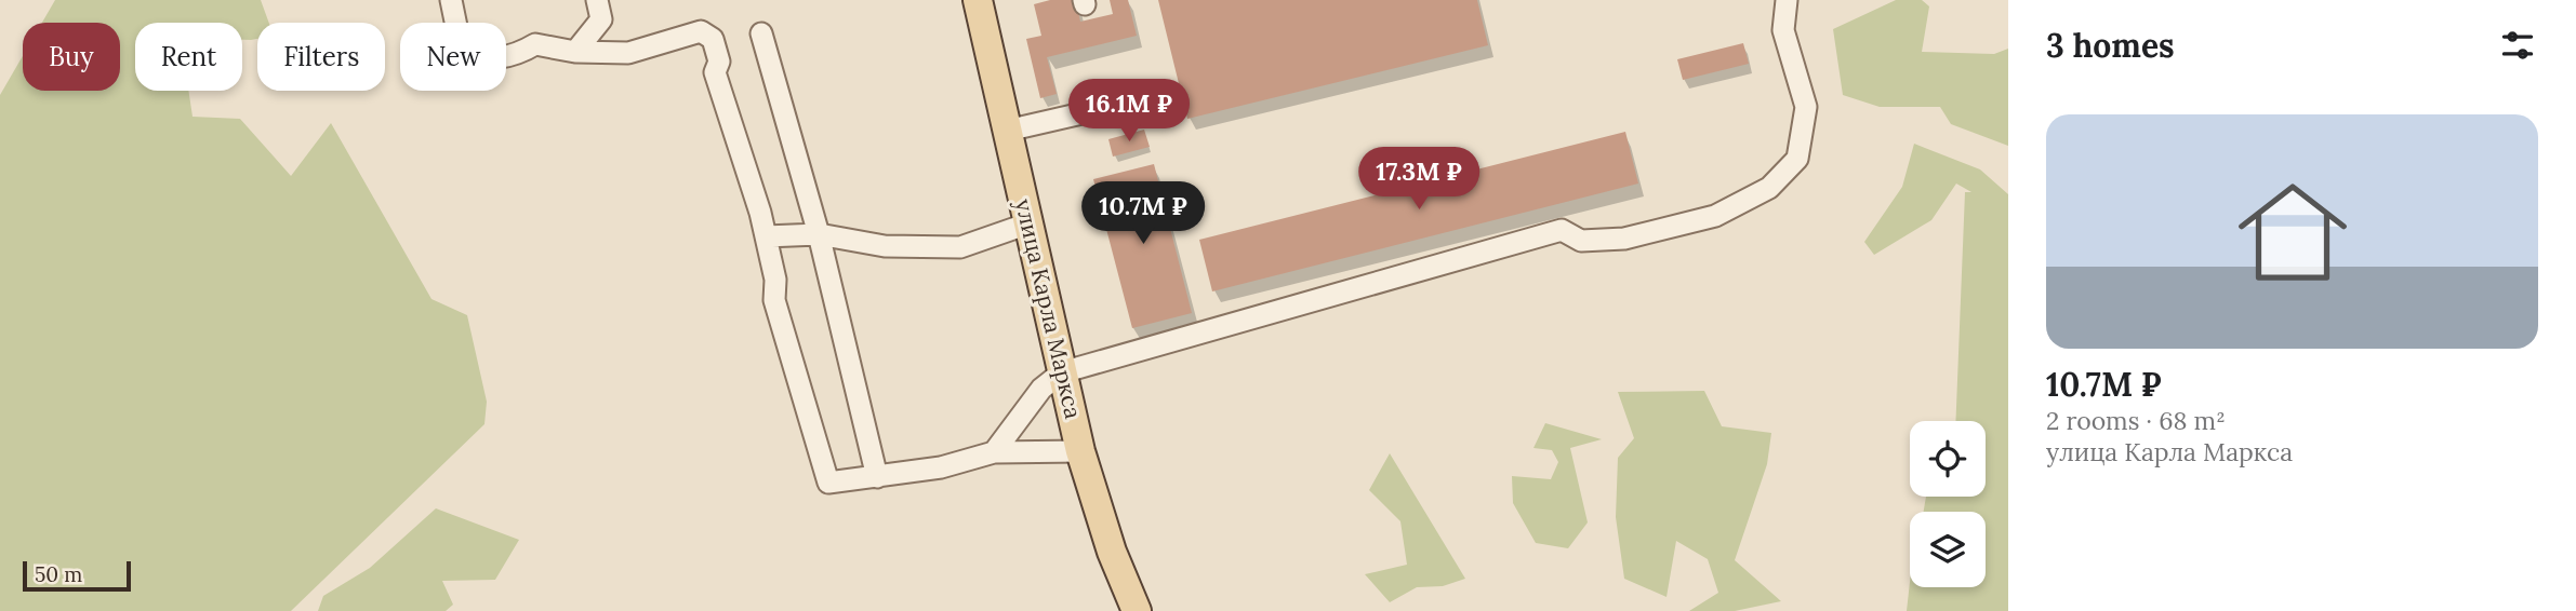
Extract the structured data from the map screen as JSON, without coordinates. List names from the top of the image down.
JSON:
{
  "streets": {
    "main road": ["улица Карла Маркса"]
  },
  "scale_bar": "50 m",
  "page": {
    "heading": "3 homes",
    "chip": [
      "Buy",
      "Rent",
      "Filters",
      "New"
    ],
    "price": ["16.1M ₽", "17.3M ₽", "10.7M ₽"],
    "list": [
      {
        "name": "10.7M ₽",
        "note": "2 rooms · 68 m² · улица Карла Маркса"
      }
    ],
    "scale": "50 m"
  }
}
